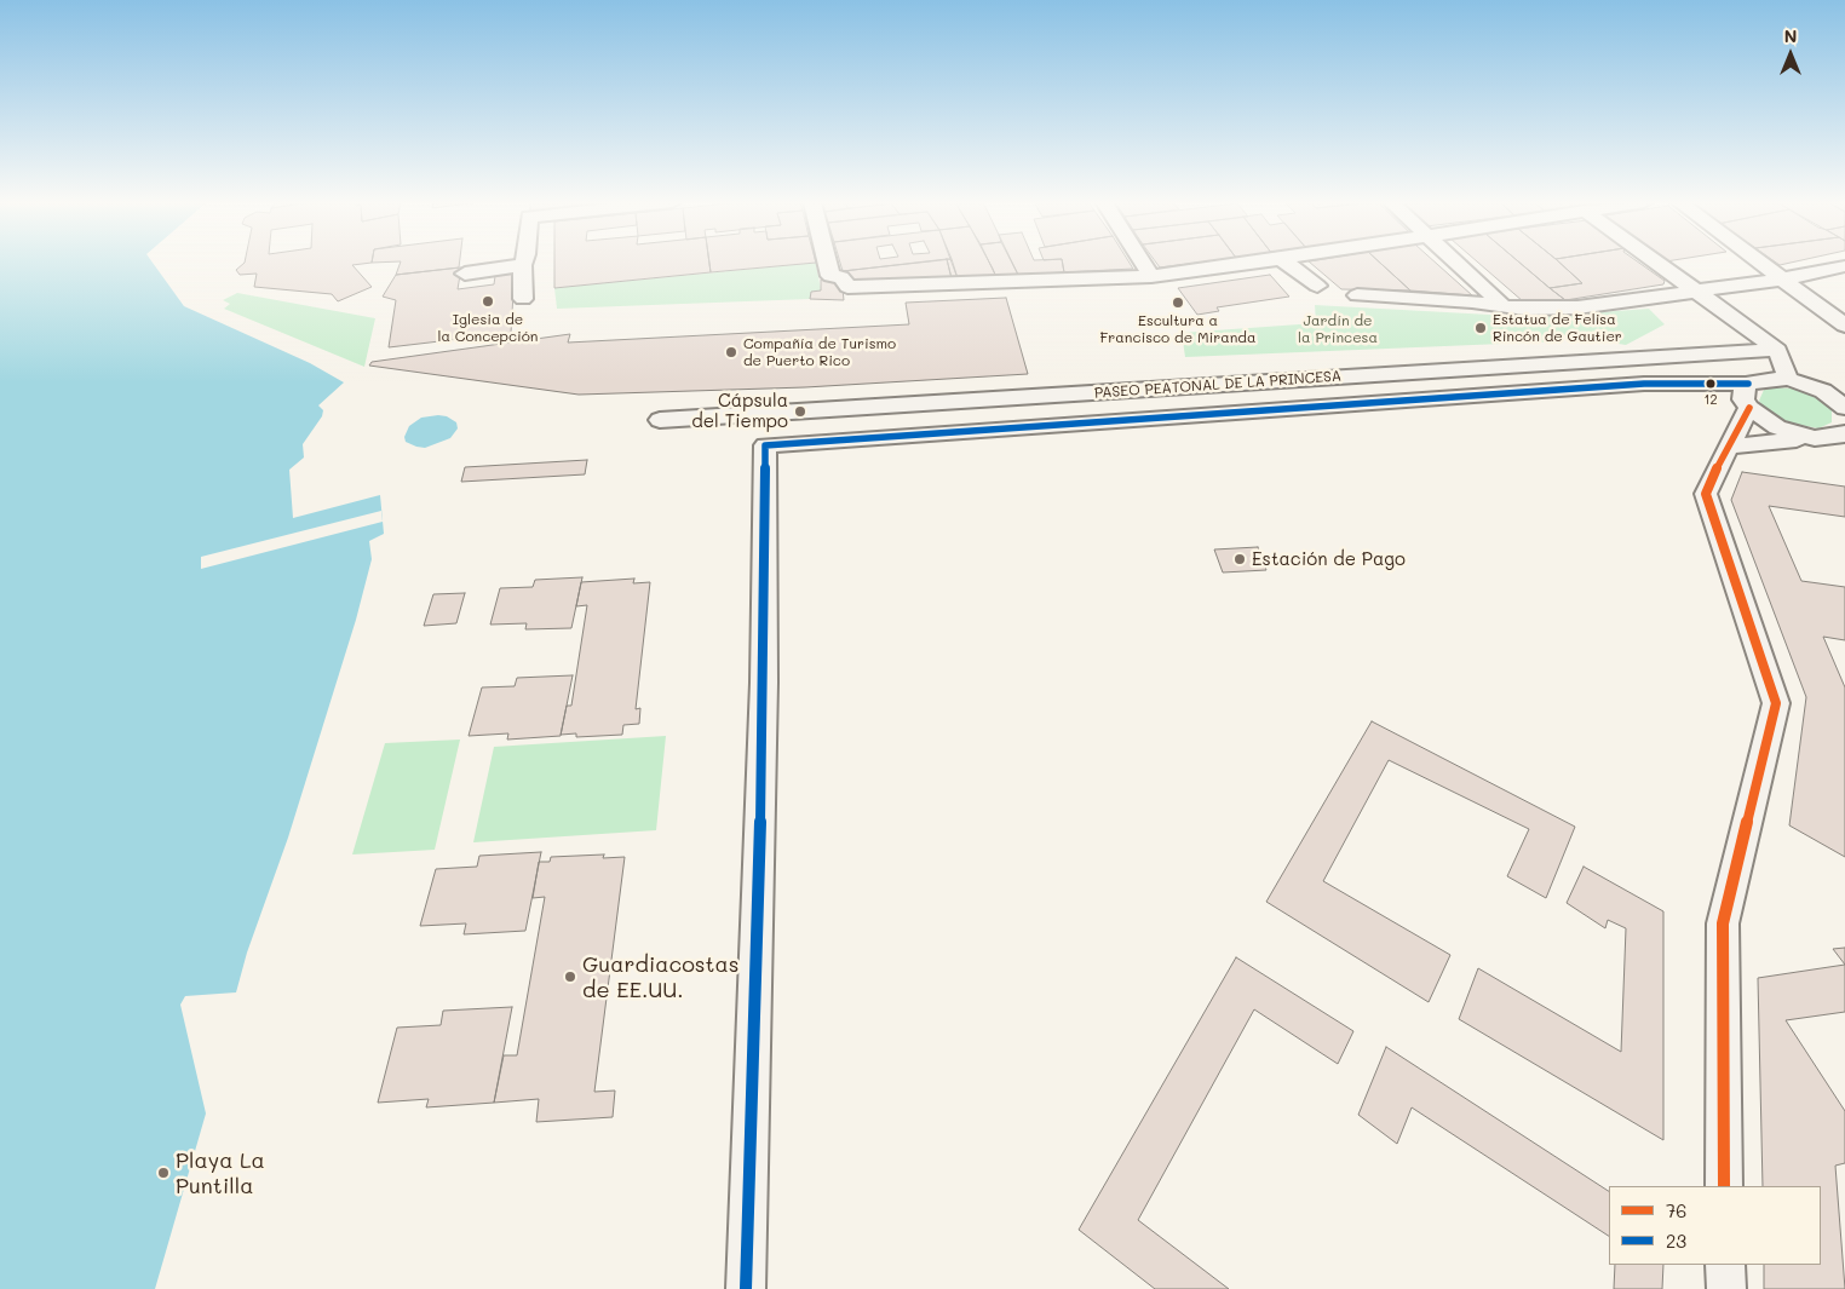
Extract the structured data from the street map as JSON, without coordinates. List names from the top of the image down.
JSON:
{
  "streets": {
    "street": ["PASEO PEATONAL DE LA PRINCESA"]
  },
  "parks": ["Jardín de la Princesa"],
  "places": [
    "Iglesia de la Concepción",
    "Escultura a Francisco de Miranda",
    "Estatua de Felisa Rincón de Gautier",
    "Compañía de Turismo de Puerto Rico",
    "12",
    "Cápsula del Tiempo",
    "Estación de Pago",
    "Guardiacostas de EE.UU.",
    "Playa La Puntilla"
  ],
  "lines": ["transit line 23", "transit line 76"],
  "legend": ["76", "23"],
  "north": "top"
}
